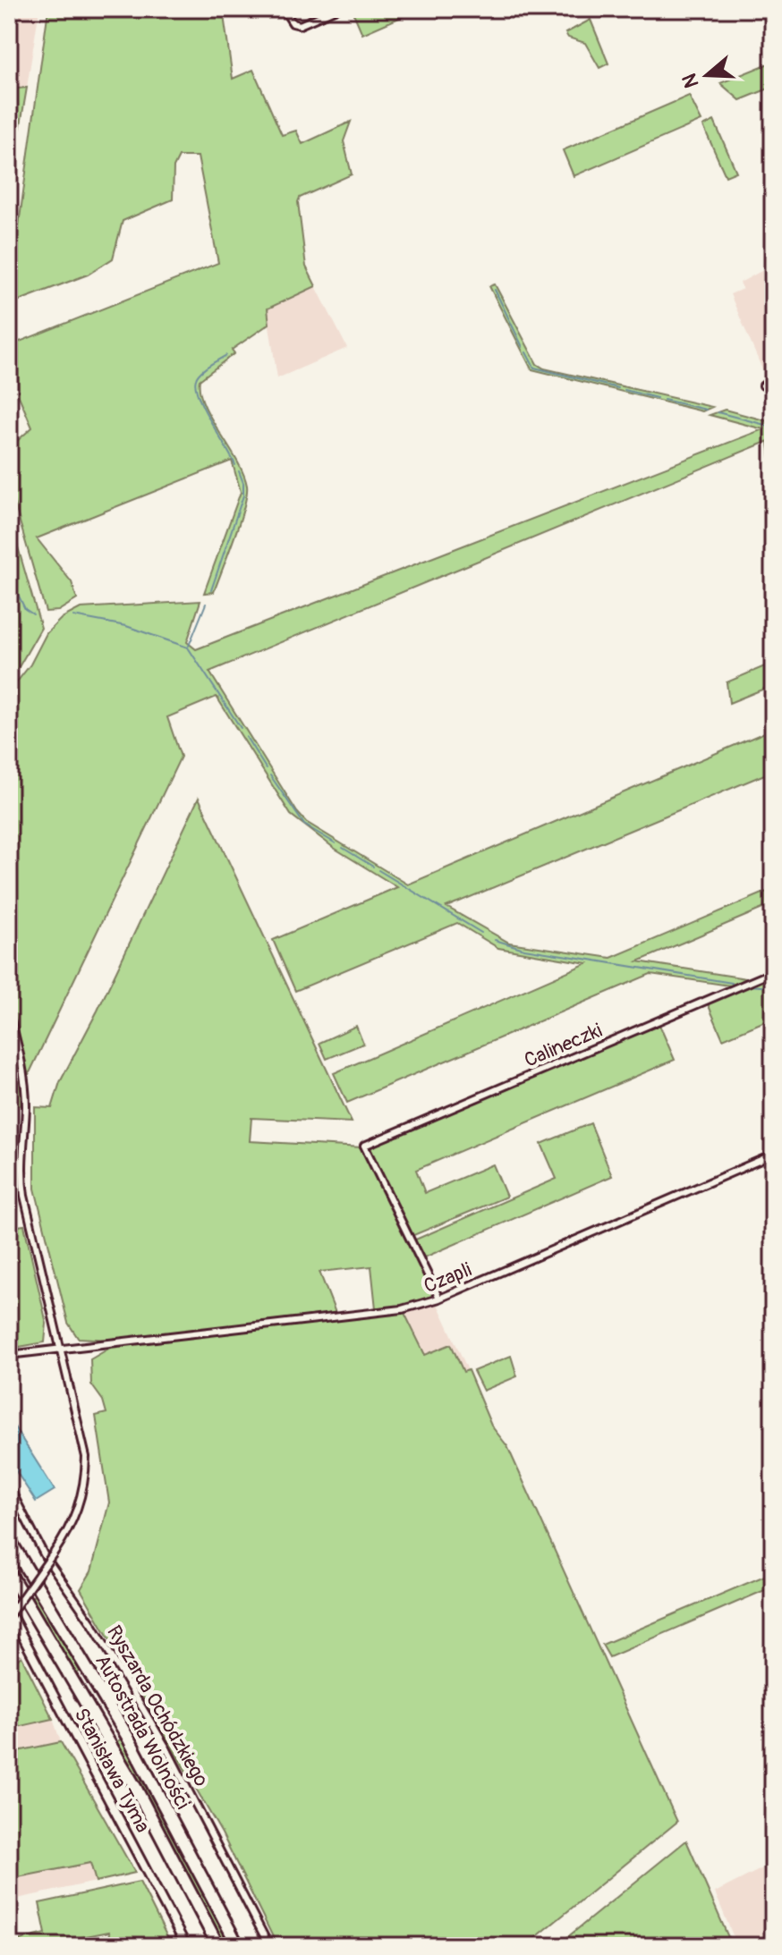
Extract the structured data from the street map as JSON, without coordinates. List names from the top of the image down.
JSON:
{
  "streets": {
    "highway": ["Autostrada Wolności"],
    "street": [
      "Calineczki",
      "Czapli",
      "Ryszarda Ochódzkiego",
      "Stanisława Tyma"
    ]
  },
  "crossings": [
    ["Calineczki", "Czapli"]
  ],
  "north": "left"
}
